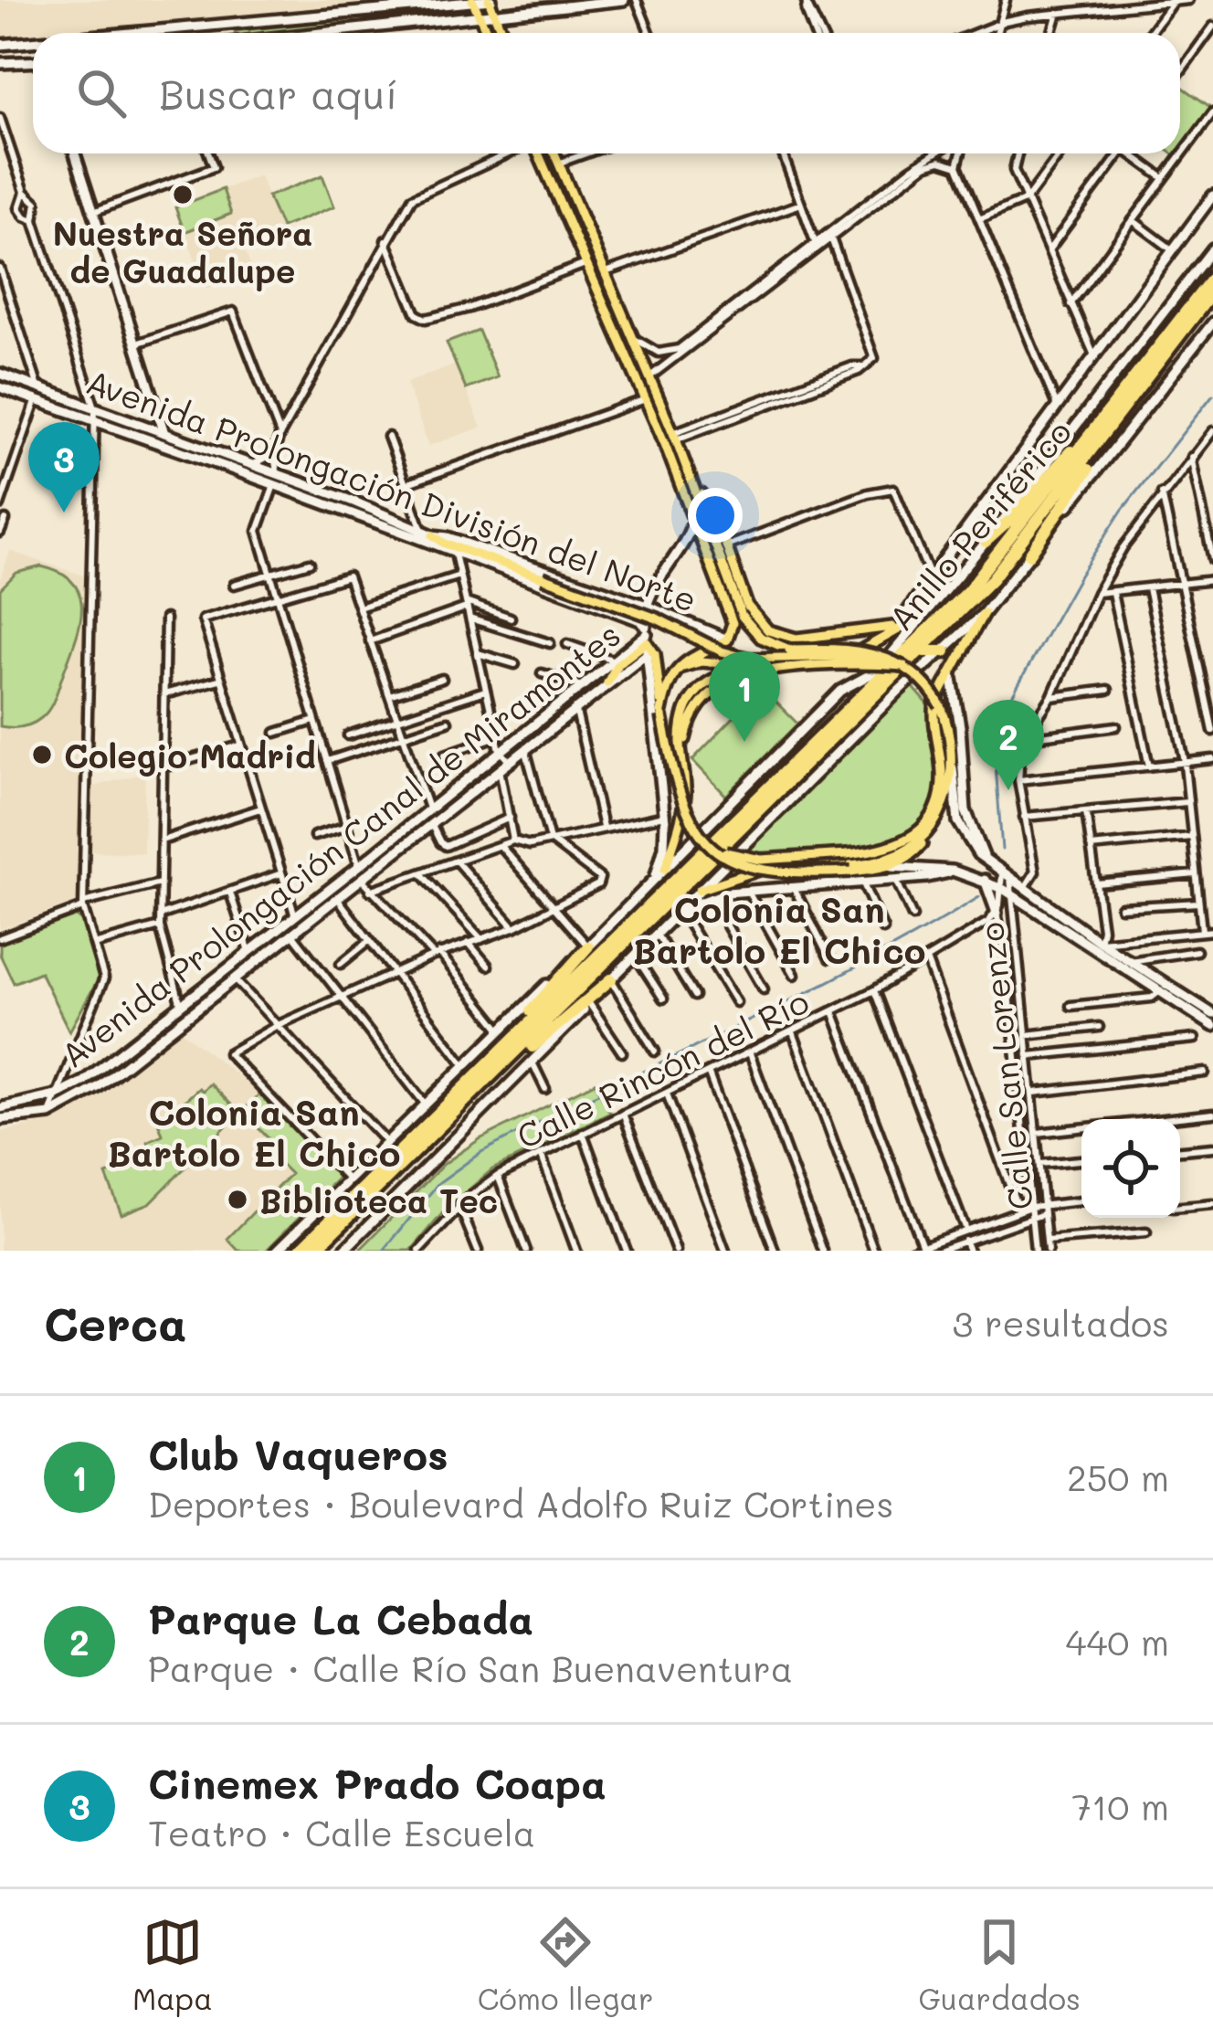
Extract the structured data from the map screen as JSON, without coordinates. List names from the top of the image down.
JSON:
{
  "streets": {
    "highway": ["Anillo Periférico"],
    "main road": ["Avenida Prolongación División del Norte", "Avenida Prolongación Canal de Miramontes"],
    "street": ["Calle San Lorenzo", "Calle Rincón del Río"]
  },
  "crossings": [
    ["Avenida Prolongación División del Norte", "Avenida Prolongación Canal de Miramontes"],
    ["Calle San Lorenzo", "Calle Rincón del Río"]
  ],
  "districts": ["Colonia San Bartolo El Chico", "Colonia San Bartolo El Chico"],
  "places": ["Nuestra Señora de Guadalupe", "Colegio Madrid", "Biblioteca Tec"],
  "page": {
    "search": "Buscar aquí",
    "pins": ["3", "1", "2"],
    "heading": ["Cerca", "3 resultados"],
    "list": [
      {
        "mark": "1",
        "name": "Club Vaqueros",
        "note": "Deportes · Boulevard Adolfo Ruiz Cortines",
        "value": "250 m"
      },
      {
        "mark": "2",
        "name": "Parque La Cebada",
        "note": "Parque · Calle Río San Buenaventura",
        "value": "440 m"
      },
      {
        "mark": "3",
        "name": "Cinemex Prado Coapa",
        "note": "Teatro · Calle Escuela",
        "value": "710 m"
      }
    ],
    "nav": ["Mapa", "Cómo llegar", "Guardados"]
  }
}
